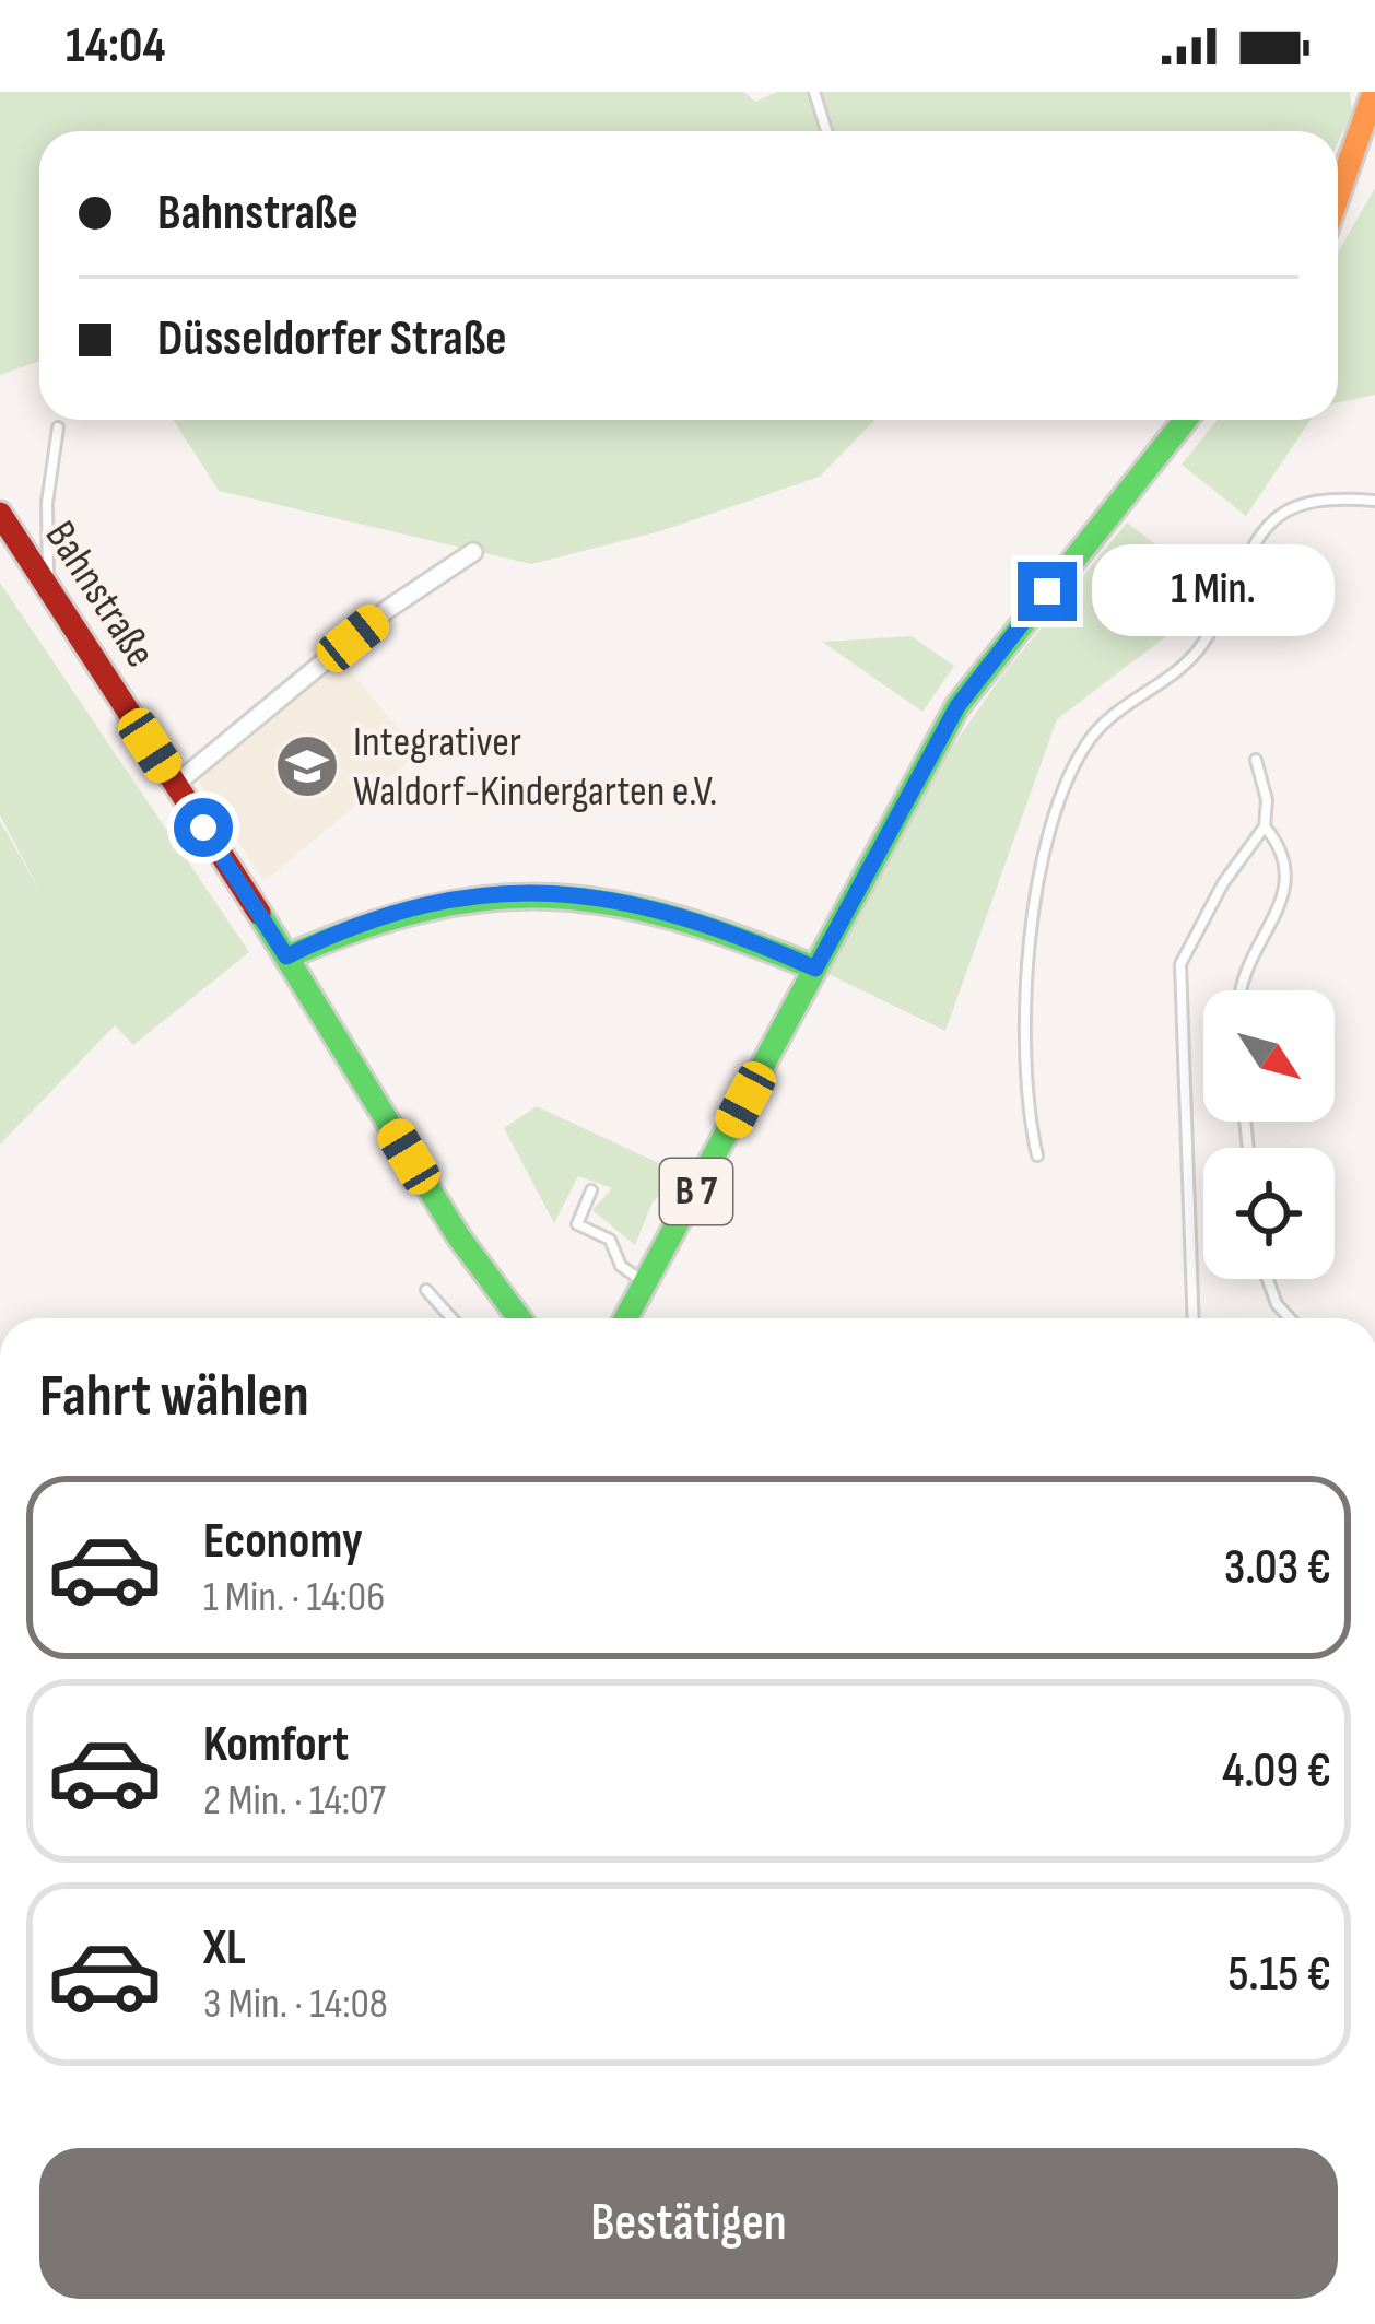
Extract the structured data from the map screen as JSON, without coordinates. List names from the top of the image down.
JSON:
{
  "streets": {
    "main road": ["Bahnstraße", "B 7"]
  },
  "places": {
    "school or university": ["Integrativer Waldorf-Kindergarten e.V."]
  },
  "north": "bottom right",
  "page": {
    "status": "14:04",
    "banner": ["Bahnstraße", "Düsseldorfer Straße"],
    "bubble": "1 Min.",
    "heading": "Fahrt wählen",
    "list": [
      {
        "name": "Economy",
        "note": "1 Min. · 14:06",
        "value": "3.03 €"
      },
      {
        "name": "Komfort",
        "note": "2 Min. · 14:07",
        "value": "4.09 €"
      },
      {
        "name": "XL",
        "note": "3 Min. · 14:08",
        "value": "5.15 €"
      }
    ],
    "buttons": "Bestätigen"
  }
}
